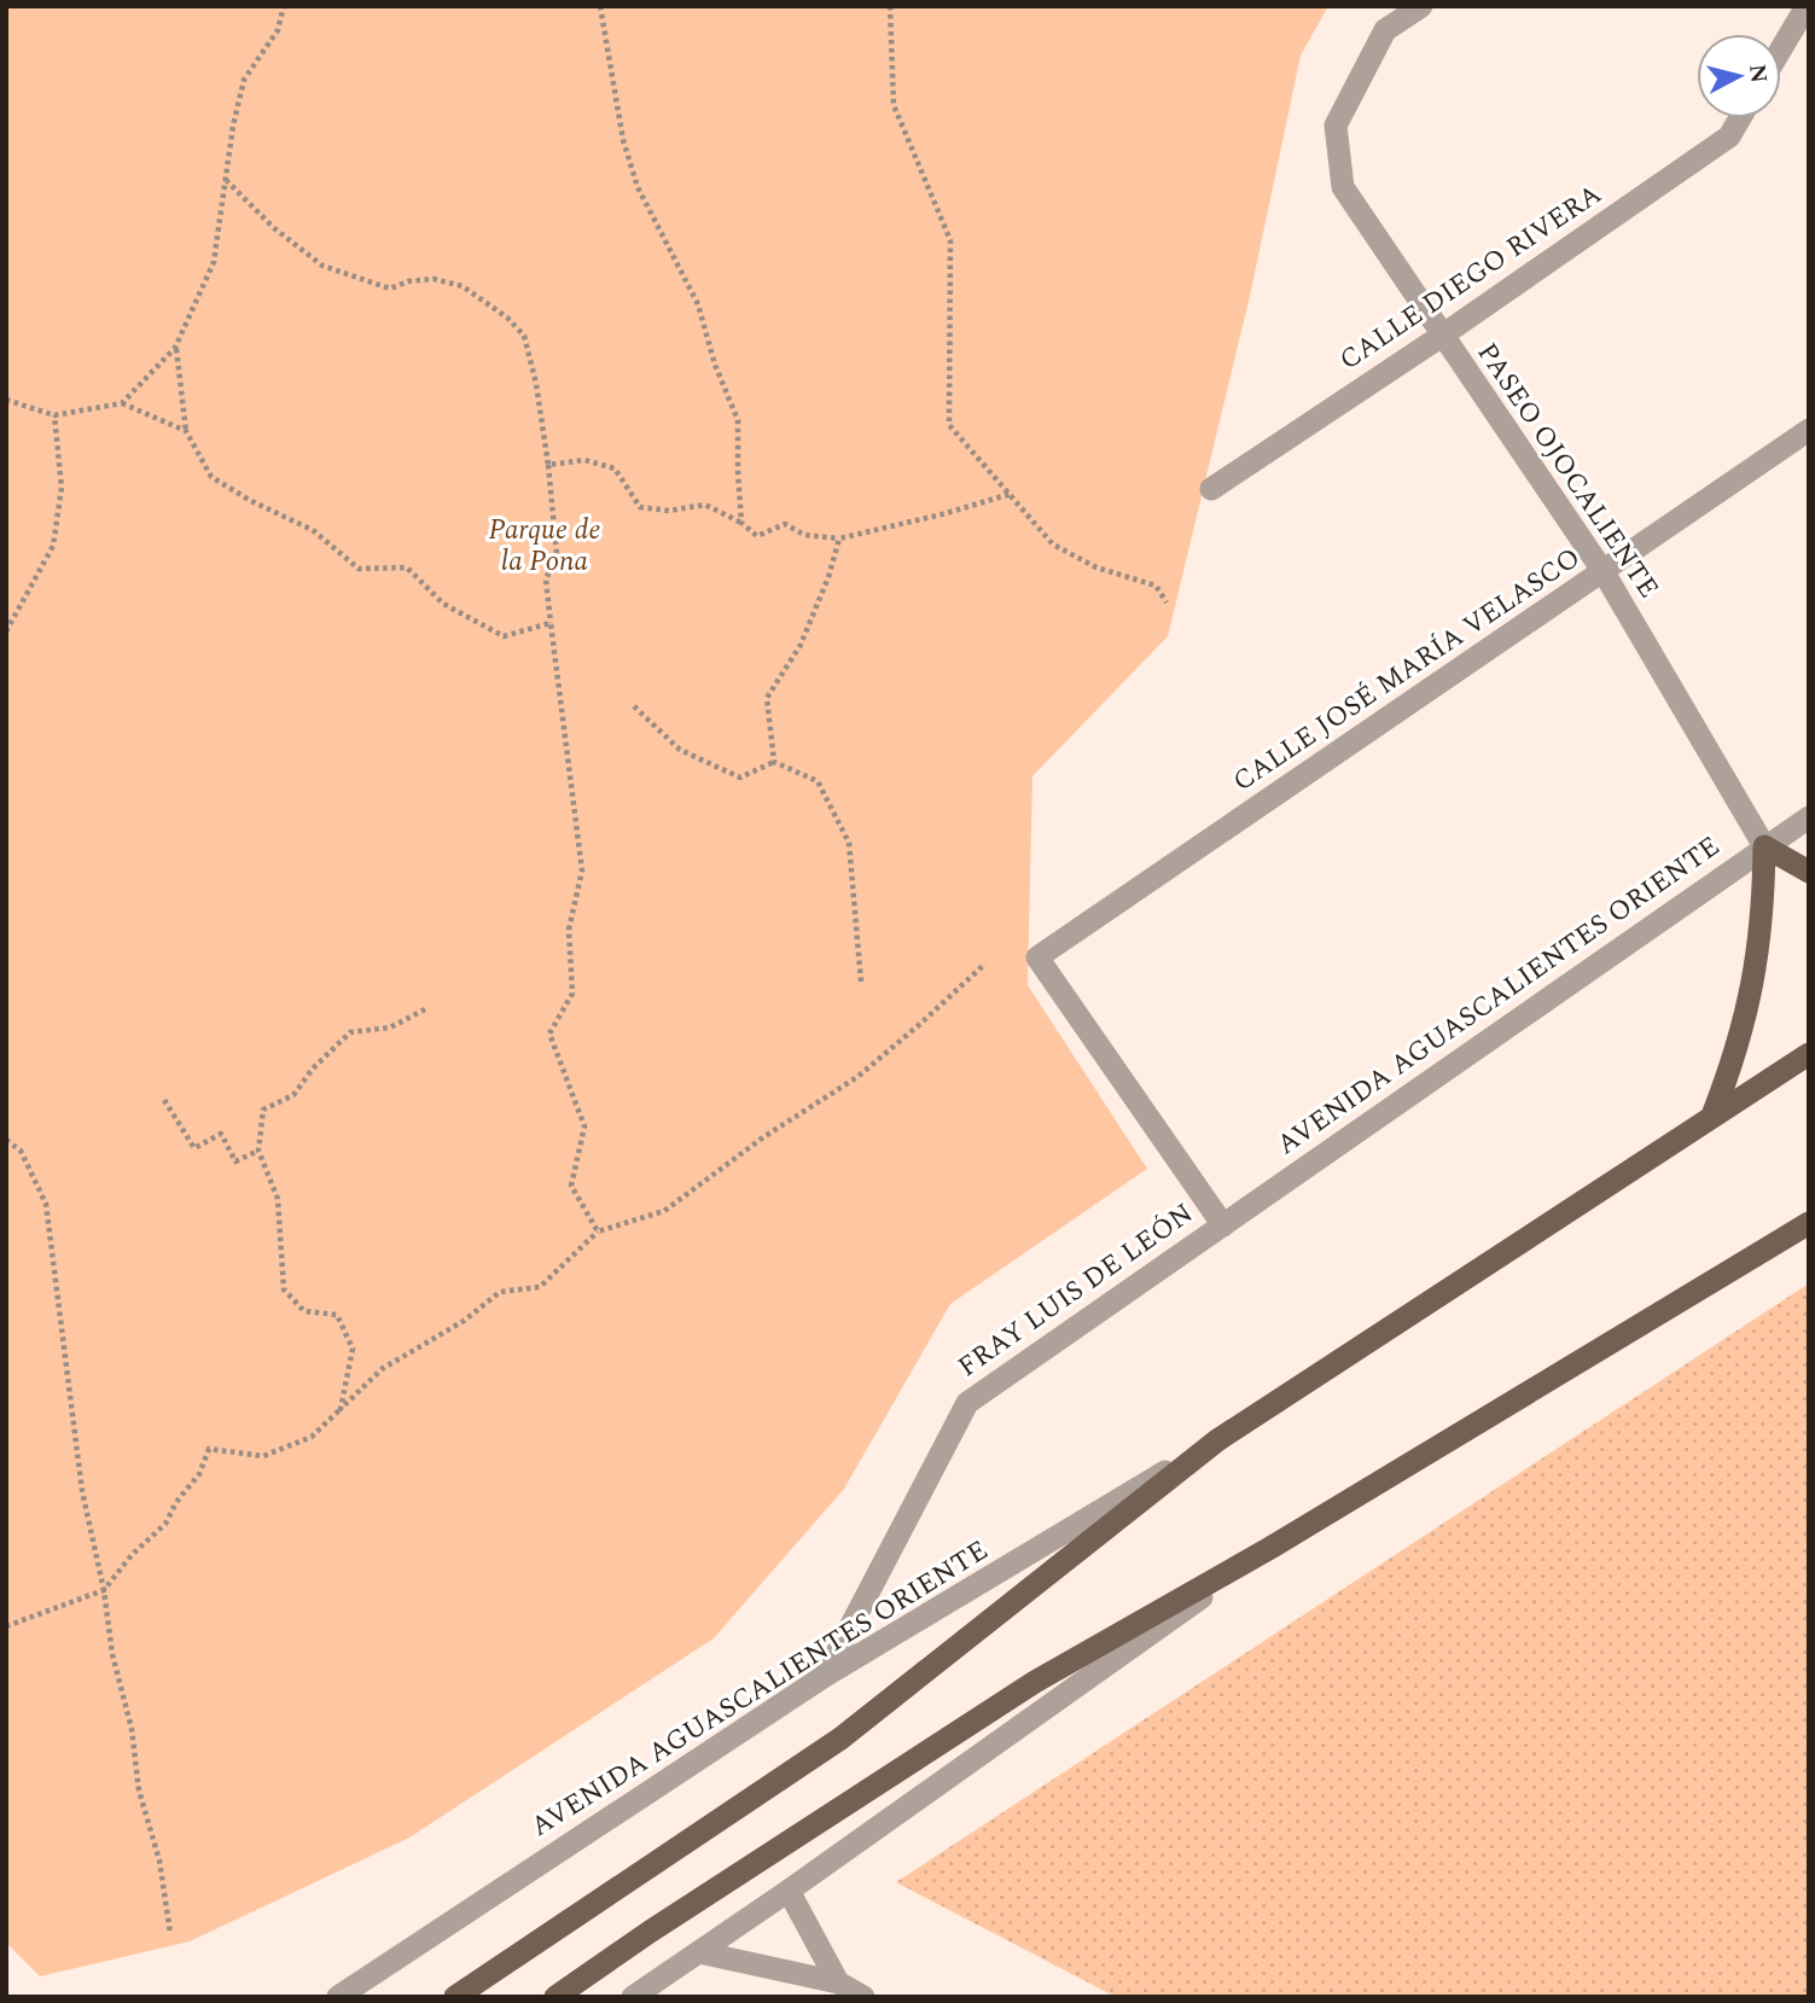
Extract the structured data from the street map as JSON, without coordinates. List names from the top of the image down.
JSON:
{
  "streets": {
    "main road": ["AVENIDA AGUASCALIENTES ORIENTE"],
    "street": [
      "CALLE DIEGO RIVERA",
      "PASEO OJOCALIENTE",
      "CALLE JOSÉ MARÍA VELASCO",
      "FRAY LUIS DE LEÓN"
    ]
  },
  "crossings": [
    ["CALLE DIEGO RIVERA", "PASEO OJOCALIENTE"],
    ["PASEO OJOCALIENTE", "CALLE JOSÉ MARÍA VELASCO"],
    ["PASEO OJOCALIENTE", "AVENIDA AGUASCALIENTES ORIENTE"],
    ["CALLE JOSÉ MARÍA VELASCO", "AVENIDA AGUASCALIENTES ORIENTE"],
    ["CALLE JOSÉ MARÍA VELASCO", "FRAY LUIS DE LEÓN"],
    ["AVENIDA AGUASCALIENTES ORIENTE", "FRAY LUIS DE LEÓN"]
  ],
  "parks": ["Parque de la Pona"],
  "north": "right"
}
